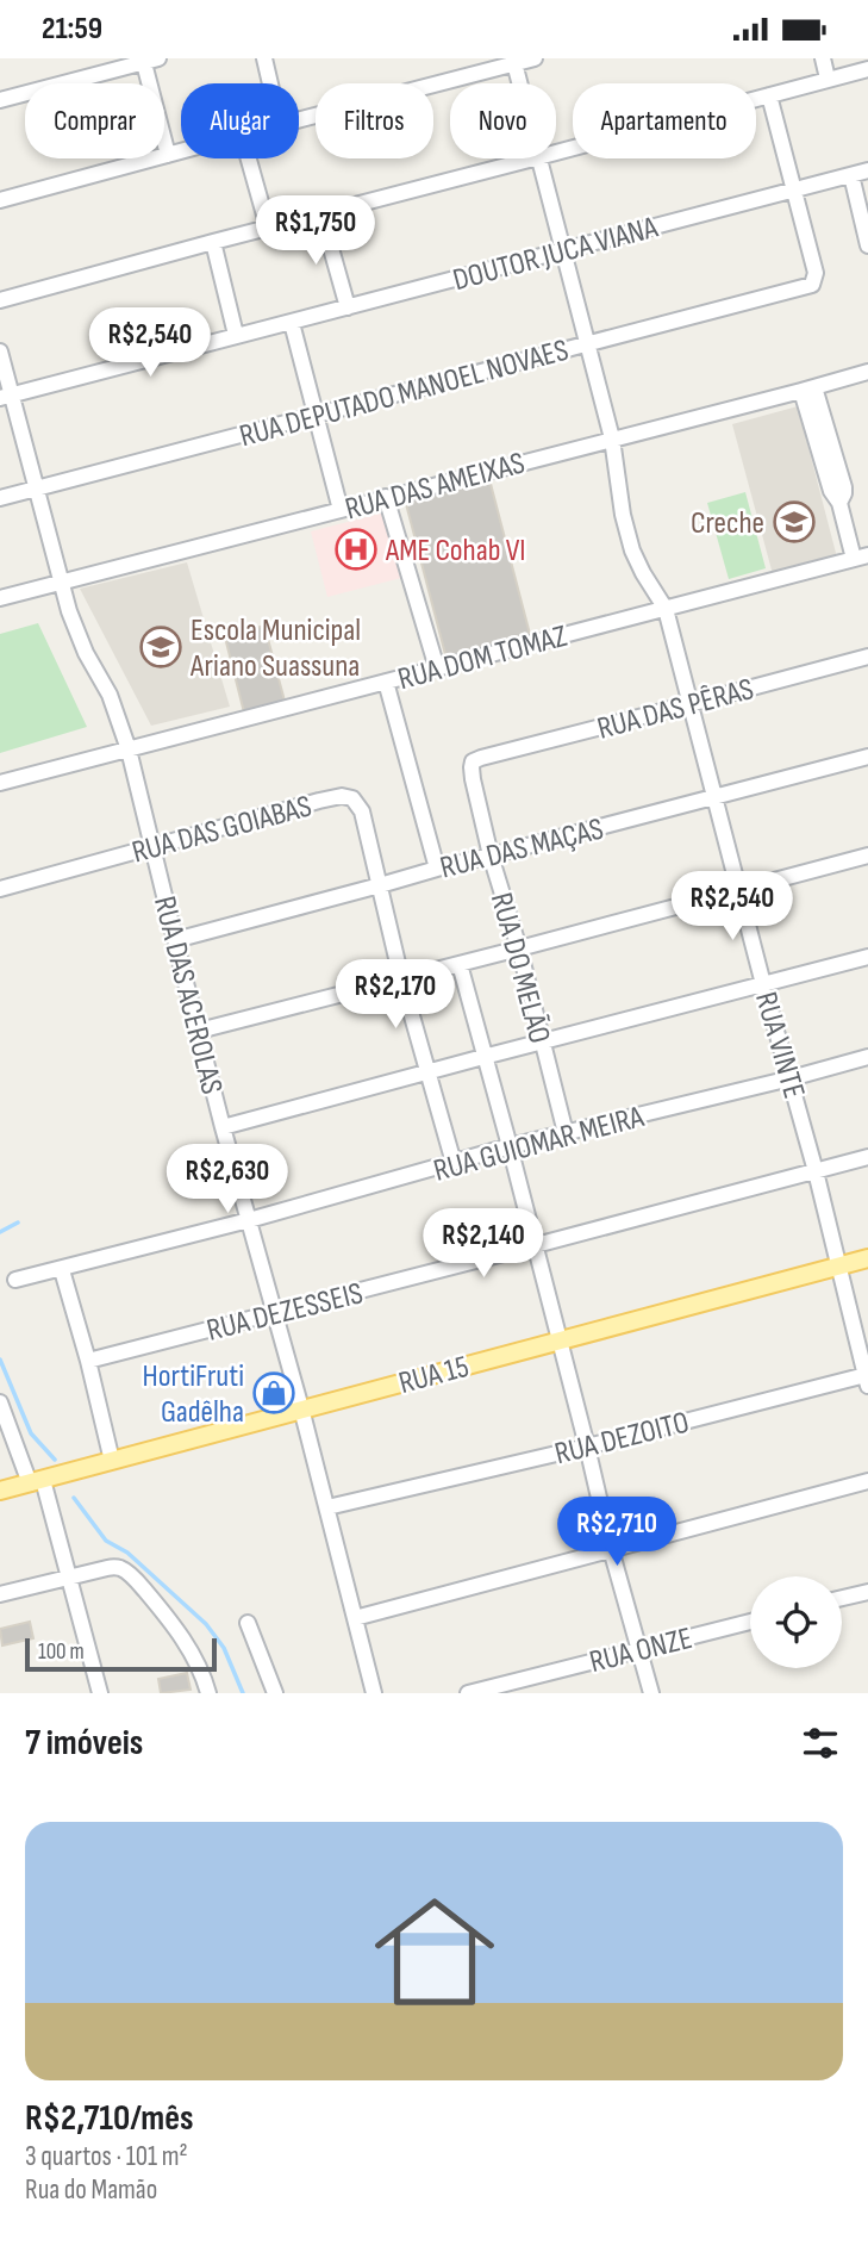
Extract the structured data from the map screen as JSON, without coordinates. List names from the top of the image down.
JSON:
{
  "streets": {
    "main road": ["RUA 15"],
    "street": [
      "DOUTOR JUCA VIANA",
      "RUA DEPUTADO MANOEL NOVAES",
      "RUA DAS AMEIXAS",
      "RUA DOM TOMAZ",
      "RUA DAS PÊRAS",
      "RUA DAS GOIABAS",
      "RUA DAS MAÇAS",
      "RUA DO MELÃO",
      "RUA DAS ACEROLAS",
      "RUA VINTE",
      "RUA GUIOMAR MEIRA",
      "RUA DEZESSEIS",
      "RUA DEZOITO",
      "RUA ONZE"
    ]
  },
  "crossings": [
    ["DOUTOR JUCA VIANA", "RUA DEPUTADO MANOEL NOVAES"],
    ["DOUTOR JUCA VIANA", "RUA DAS ACEROLAS"],
    ["DOUTOR JUCA VIANA", "RUA VINTE"],
    ["RUA DEPUTADO MANOEL NOVAES", "RUA DAS ACEROLAS"],
    ["RUA DEPUTADO MANOEL NOVAES", "RUA VINTE"],
    ["RUA DAS AMEIXAS", "RUA DAS ACEROLAS"],
    ["RUA DAS AMEIXAS", "RUA VINTE"],
    ["RUA DOM TOMAZ", "RUA DAS ACEROLAS"],
    ["RUA DOM TOMAZ", "RUA VINTE"],
    ["RUA DAS PÊRAS", "RUA DO MELÃO"],
    ["RUA DAS PÊRAS", "RUA VINTE"],
    ["RUA DAS GOIABAS", "RUA DAS MAÇAS"],
    ["RUA DAS GOIABAS", "RUA DAS ACEROLAS"],
    ["RUA DAS MAÇAS", "RUA DO MELÃO"],
    ["RUA DAS MAÇAS", "RUA DAS ACEROLAS"],
    ["RUA DAS MAÇAS", "RUA VINTE"],
    ["RUA DO MELÃO", "RUA GUIOMAR MEIRA"],
    ["RUA DAS ACEROLAS", "RUA GUIOMAR MEIRA"],
    ["RUA DAS ACEROLAS", "RUA DEZESSEIS"],
    ["RUA DAS ACEROLAS", "RUA 15"],
    ["RUA DAS ACEROLAS", "RUA DEZOITO"],
    ["RUA VINTE", "RUA GUIOMAR MEIRA"],
    ["RUA VINTE", "RUA DEZESSEIS"],
    ["RUA VINTE", "RUA 15"],
    ["RUA VINTE", "RUA DEZOITO"]
  ],
  "places": {
    "school or university": ["Creche", "Escola Municipal Ariano Suassuna"],
    "hospital": ["AME Cohab VI"],
    "shop": ["HortiFruti Gadêlha"]
  },
  "scale_bar": "100 m",
  "page": {
    "status": "21:59",
    "chip": [
      "Comprar",
      "Alugar",
      "Filtros",
      "Novo",
      "Apartamento"
    ],
    "price": [
      "R$1,750",
      "R$2,540",
      "R$2,540",
      "R$2,170",
      "R$2,630",
      "R$2,140",
      "R$2,710"
    ],
    "scale": "100 m",
    "heading": "7 imóveis",
    "list": [
      {
        "name": "R$2,710/mês",
        "note": "3 quartos · 101 m² · Rua do Mamão"
      }
    ]
  }
}
